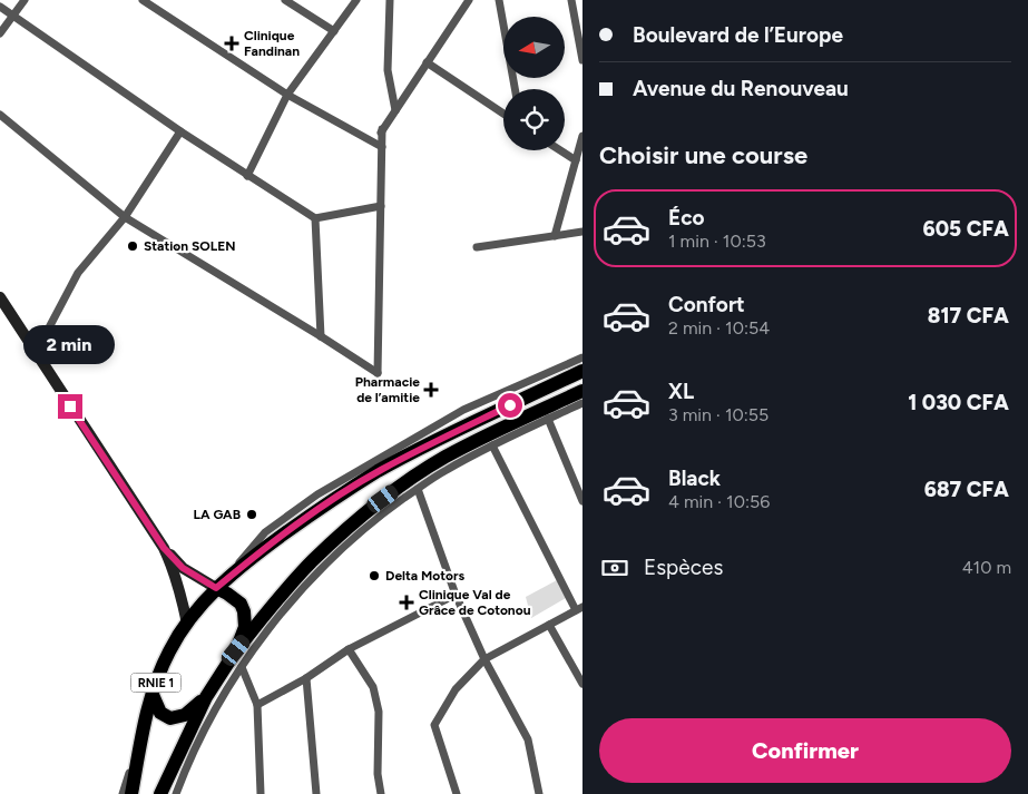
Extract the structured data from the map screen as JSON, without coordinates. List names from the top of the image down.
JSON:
{
  "streets": {
    "highway": ["RNIE 1"]
  },
  "places": {
    "health": ["Clinique Fandinan", "Pharmacie de l’amitie", "Clinique Val de Grâce de Cotonou"],
    "other": ["Station SOLEN", "LA GAB", "Delta Motors"]
  },
  "north": "left",
  "page": {
    "banner": ["Boulevard de l’Europe", "Avenue du Renouveau"],
    "heading": "Choisir une course",
    "list": [
      {
        "name": "Éco",
        "note": "1 min · 10:53",
        "value": "605 CFA"
      },
      {
        "name": "Confort",
        "note": "2 min · 10:54",
        "value": "817 CFA"
      },
      {
        "name": "XL",
        "note": "3 min · 10:55",
        "value": "1 030 CFA"
      },
      {
        "name": "Black",
        "note": "4 min · 10:56",
        "value": "687 CFA"
      }
    ],
    "bubble": "2 min",
    "pay": ["Espèces", "410 m"],
    "buttons": "Confirmer"
  }
}
